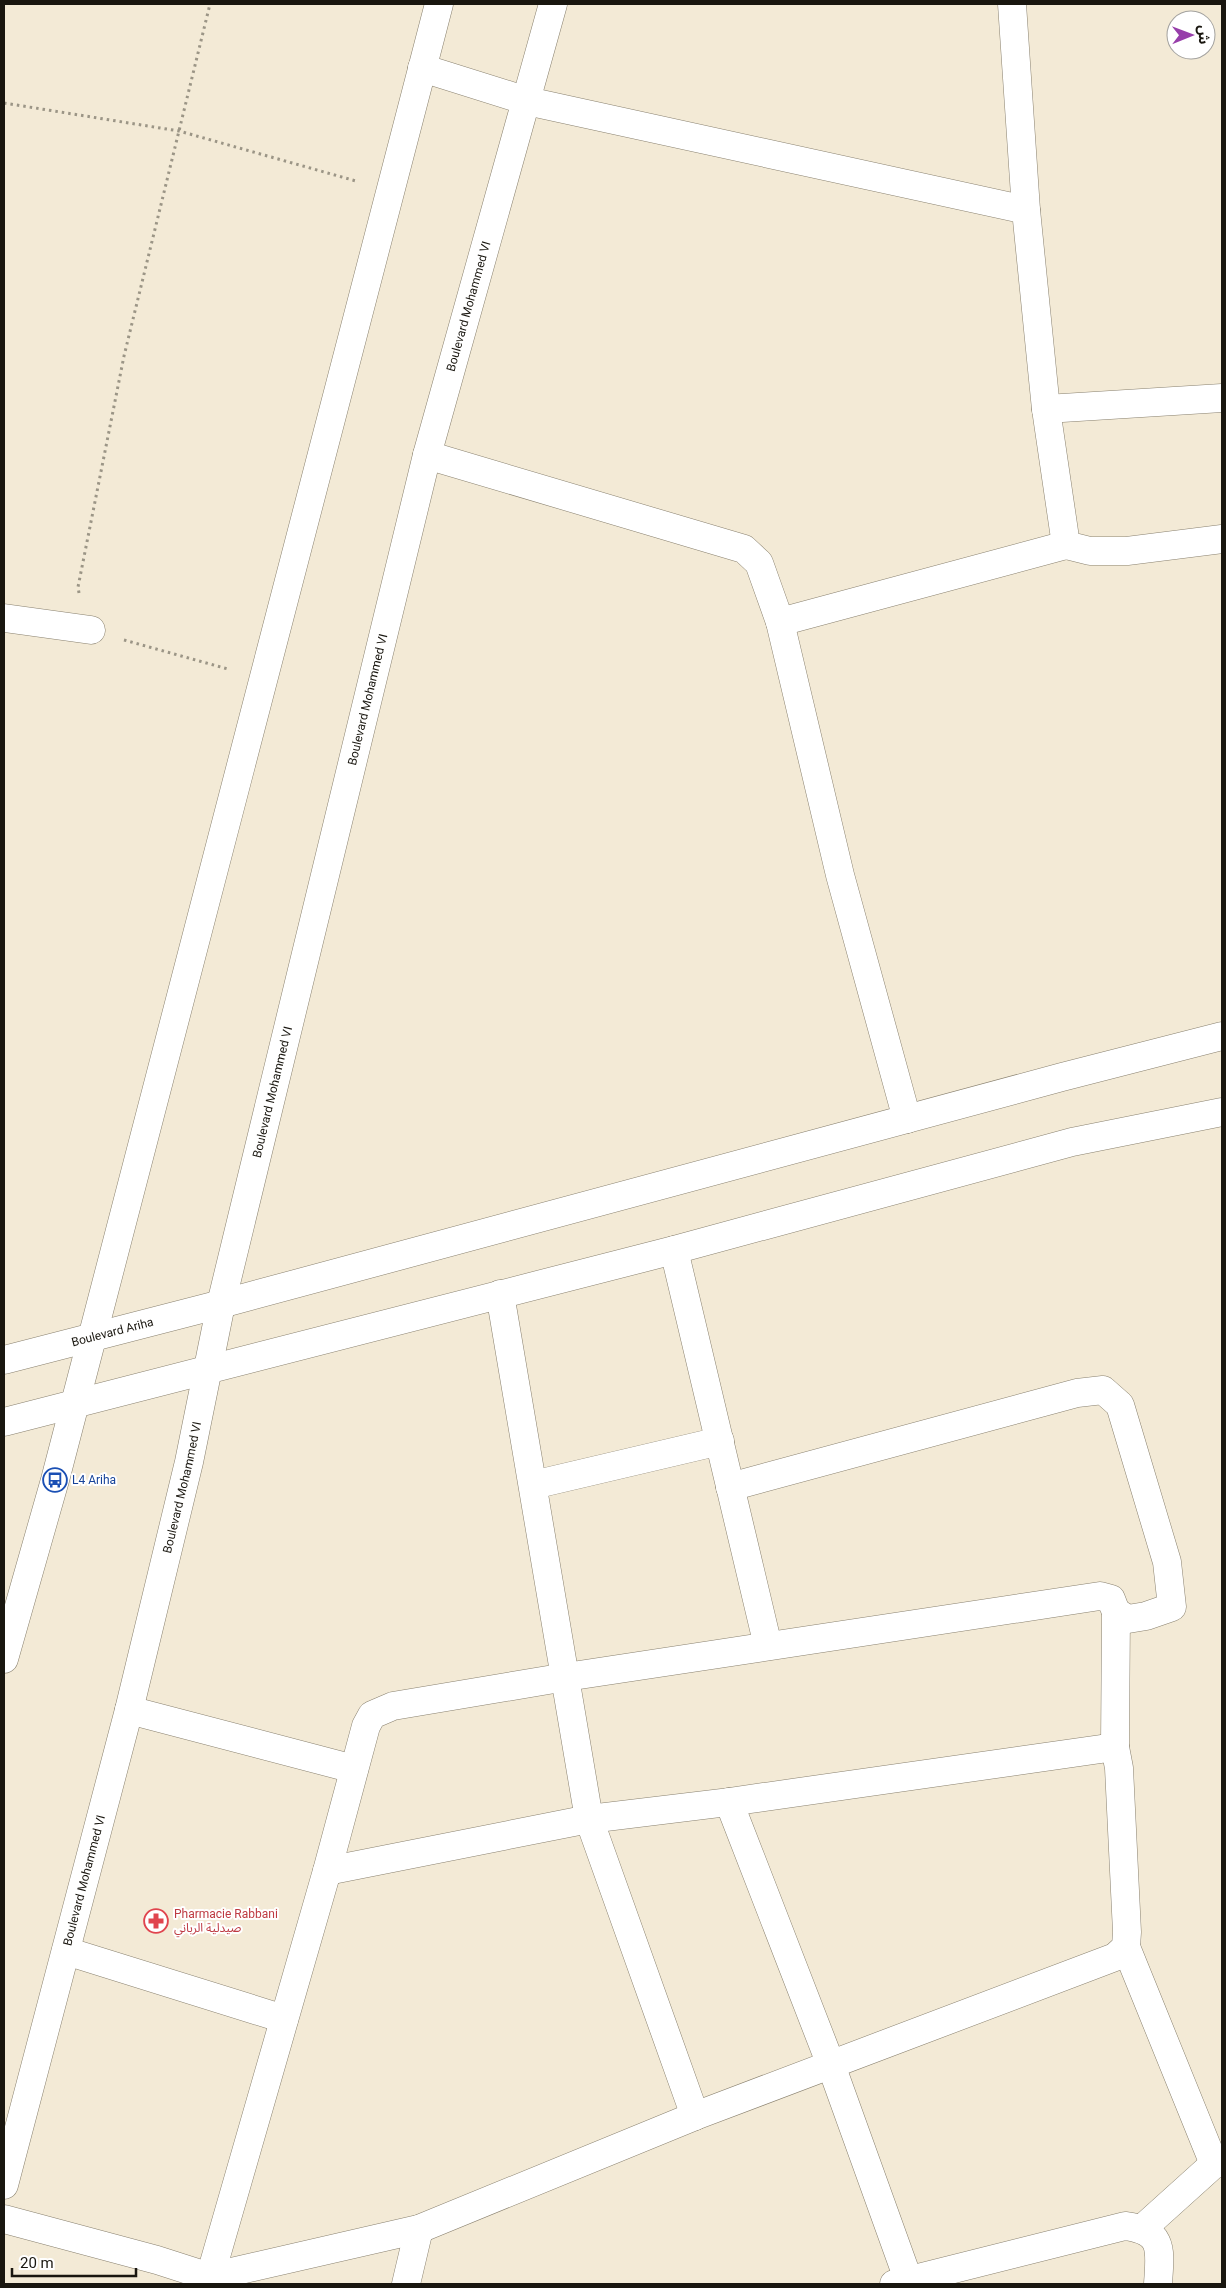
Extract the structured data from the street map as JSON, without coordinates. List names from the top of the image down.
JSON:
{
  "streets": {
    "street": ["Boulevard Mohammed VI", "Boulevard Ariha"]
  },
  "crossings": [
    ["Boulevard Mohammed VI", "Boulevard Ariha"]
  ],
  "places": {
    "bus stop": ["L4 Ariha"],
    "pharmacy": ["Pharmacie Rabbani صيدلية الرباني"]
  },
  "scale_bar": "20 m",
  "north": "right"
}
